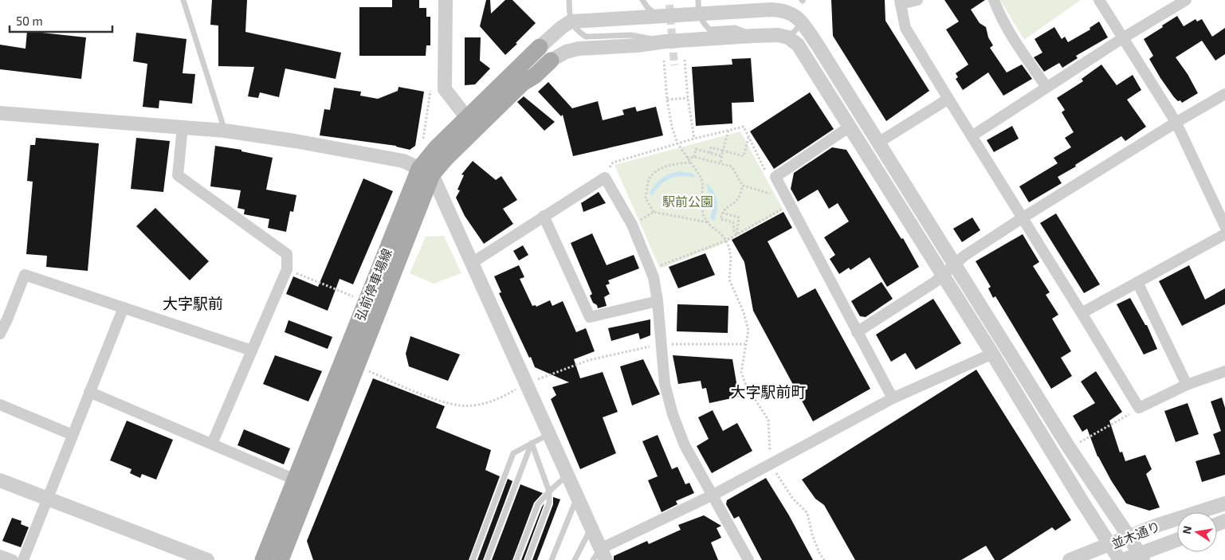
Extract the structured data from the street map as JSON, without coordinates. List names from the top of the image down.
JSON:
{
  "streets": {
    "main road": ["弘前停車場線"],
    "street": ["並木通り"]
  },
  "districts": ["大字駅前", "大字駅前町"],
  "parks": ["駅前公園"],
  "scale_bar": "50 m",
  "north": "left"
}
